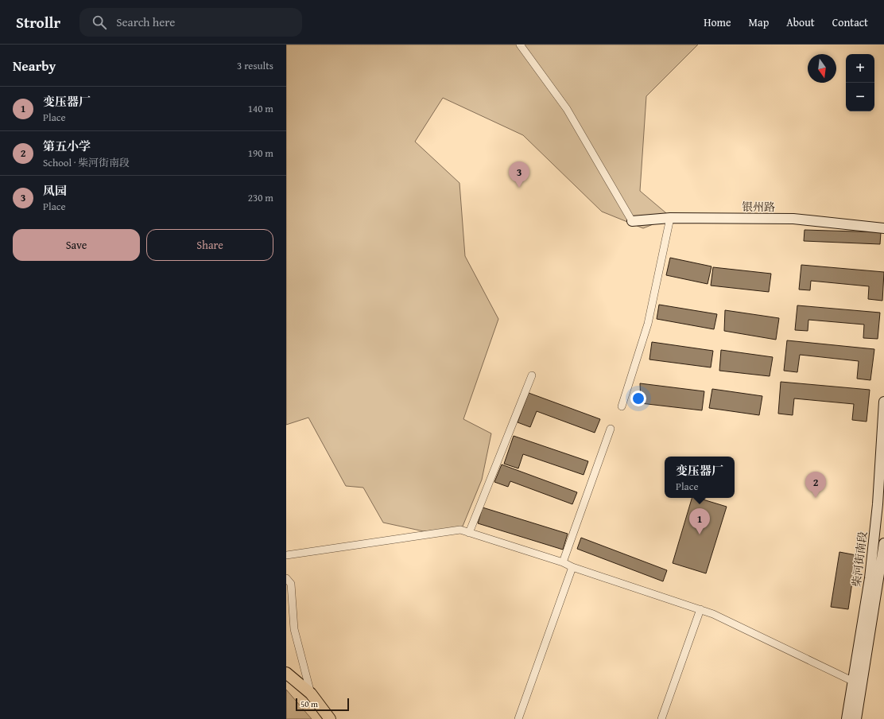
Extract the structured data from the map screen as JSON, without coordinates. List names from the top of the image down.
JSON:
{
  "streets": {
    "main road": ["银州路", "柴河街南段"]
  },
  "scale_bar": "50 m",
  "north": "bottom",
  "page": {
    "header": "Strollr",
    "search": "Search here",
    "nav": [
      "Home",
      "Map",
      "About",
      "Contact"
    ],
    "heading": ["Nearby", "3 results"],
    "map_buttons": ["+", "−"],
    "list": [
      {
        "mark": "1",
        "name": "变压器厂",
        "note": "Place",
        "value": "140 m"
      },
      {
        "mark": "2",
        "name": "第五小学",
        "note": "School · 柴河街南段",
        "value": "190 m"
      },
      {
        "mark": "3",
        "name": "凤园",
        "note": "Place",
        "value": "230 m"
      }
    ],
    "pins": ["3", "2", "1"],
    "buttons": ["Save", "Share"],
    "popup": ["变压器厂", "Place"],
    "scale": "50 m"
  }
}
